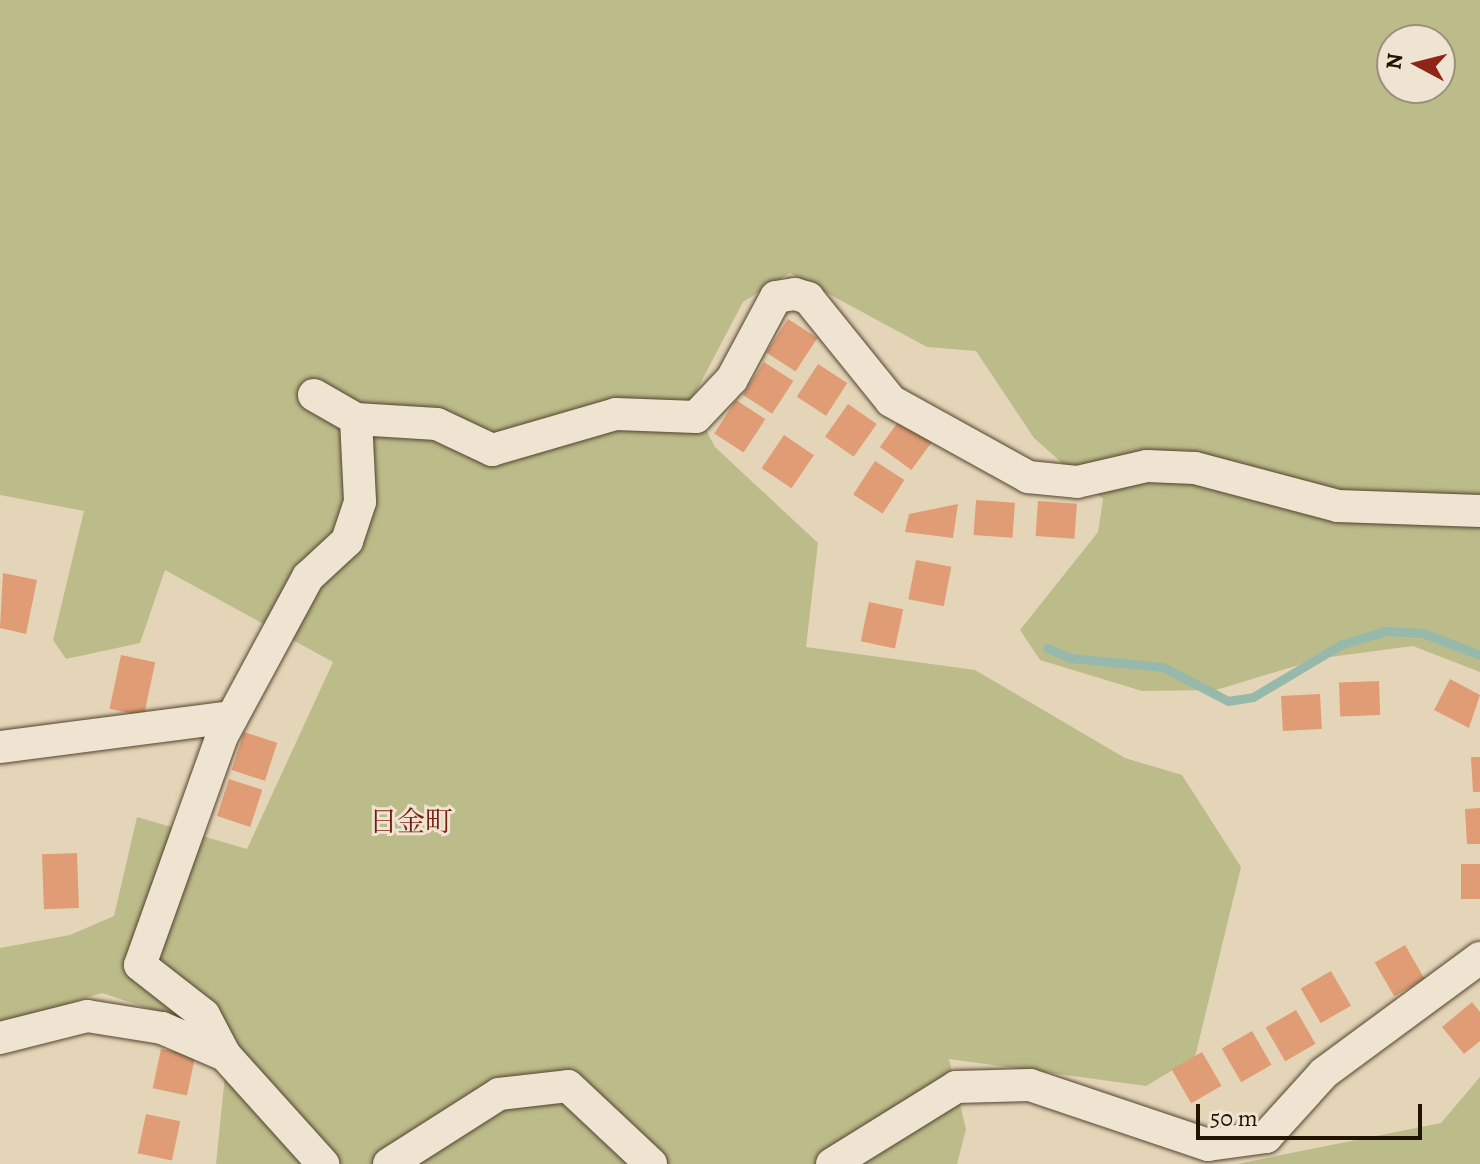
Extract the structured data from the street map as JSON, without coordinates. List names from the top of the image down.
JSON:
{
  "districts": ["日金町"],
  "scale_bar": "50 m",
  "north": "left"
}
